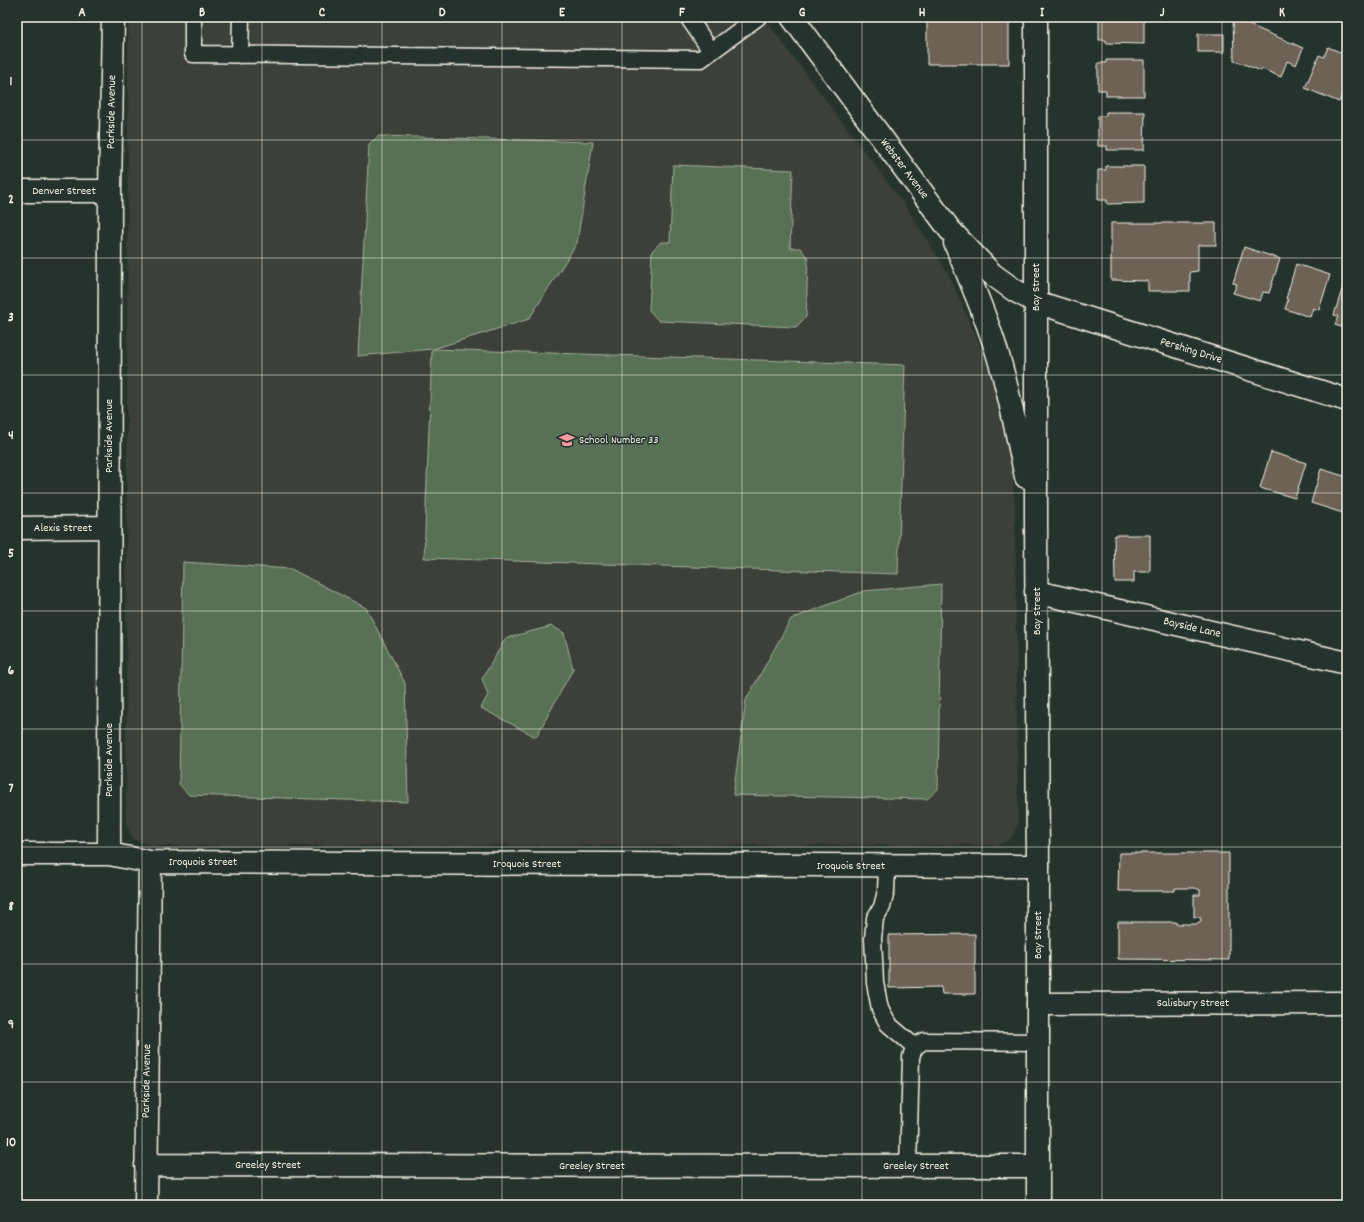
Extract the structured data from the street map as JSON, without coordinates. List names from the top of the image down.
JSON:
{
  "streets": {
    "street": [
      "Parkside Avenue",
      "Webster Avenue",
      "Denver Street",
      "Bay Street",
      "Pershing Drive",
      "Alexis Street",
      "Bayside Lane",
      "Iroquois Street",
      "Salisbury Street",
      "Greeley Street"
    ]
  },
  "crossings": [
    ["Parkside Avenue", "Denver Street"],
    ["Parkside Avenue", "Alexis Street"],
    ["Parkside Avenue", "Iroquois Street"],
    ["Parkside Avenue", "Greeley Street"],
    ["Webster Avenue", "Bay Street"],
    ["Webster Avenue", "Pershing Drive"],
    ["Bay Street", "Pershing Drive"],
    ["Bay Street", "Bayside Lane"],
    ["Bay Street", "Iroquois Street"],
    ["Bay Street", "Salisbury Street"],
    ["Bay Street", "Greeley Street"]
  ],
  "places": {
    "school or university": ["School Number 33"]
  },
  "grid": {
    "columns": [
      "A",
      "B",
      "C",
      "D",
      "E",
      "F",
      "G",
      "H",
      "I",
      "J",
      "K"
    ],
    "rows": [
      "1",
      "2",
      "3",
      "4",
      "5",
      "6",
      "7",
      "8",
      "9",
      "10"
    ]
  }
}
